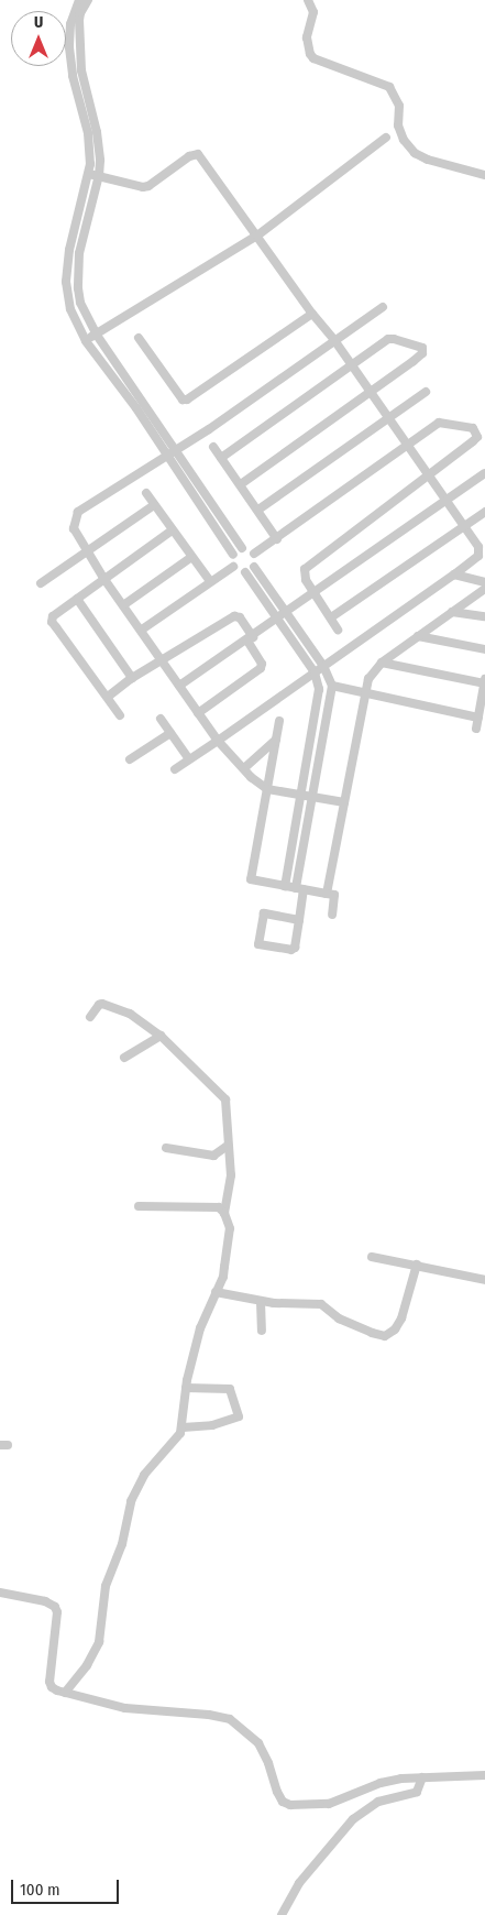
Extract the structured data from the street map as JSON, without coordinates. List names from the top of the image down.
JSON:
{
  "scale_bar": "100 m",
  "north": "top"
}
